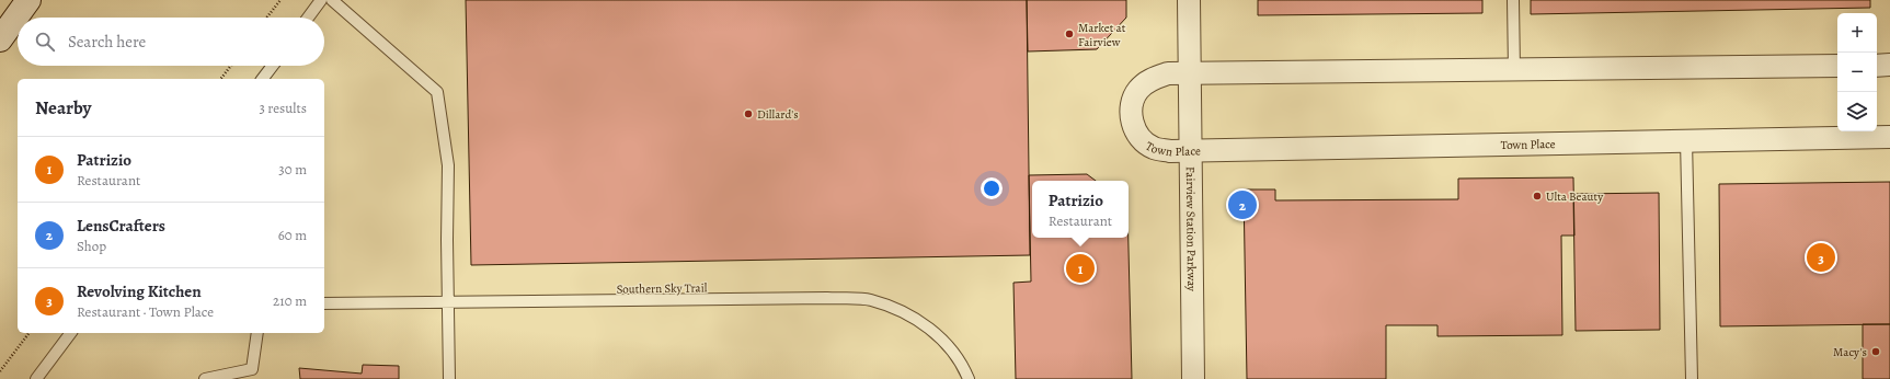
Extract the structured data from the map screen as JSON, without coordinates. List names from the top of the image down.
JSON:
{
  "streets": {
    "street": ["Town Place", "Fairview Station Parkway"],
    "lane": ["Southern Sky Trail"]
  },
  "crossings": [
    ["Town Place", "Fairview Station Parkway"]
  ],
  "places": [
    "Market at Fairview",
    "Dillard's",
    "Ulta Beauty",
    "Macy's"
  ],
  "page": {
    "map_buttons": ["+", "−"],
    "search": "Search here",
    "heading": ["Nearby", "3 results"],
    "list": [
      {
        "mark": "1",
        "name": "Patrizio",
        "note": "Restaurant",
        "value": "30 m"
      },
      {
        "mark": "2",
        "name": "LensCrafters",
        "note": "Shop",
        "value": "60 m"
      },
      {
        "mark": "3",
        "name": "Revolving Kitchen",
        "note": "Restaurant · Town Place",
        "value": "210 m"
      }
    ],
    "popup": ["Patrizio", "Restaurant"],
    "pins": ["2", "3", "1"]
  }
}
